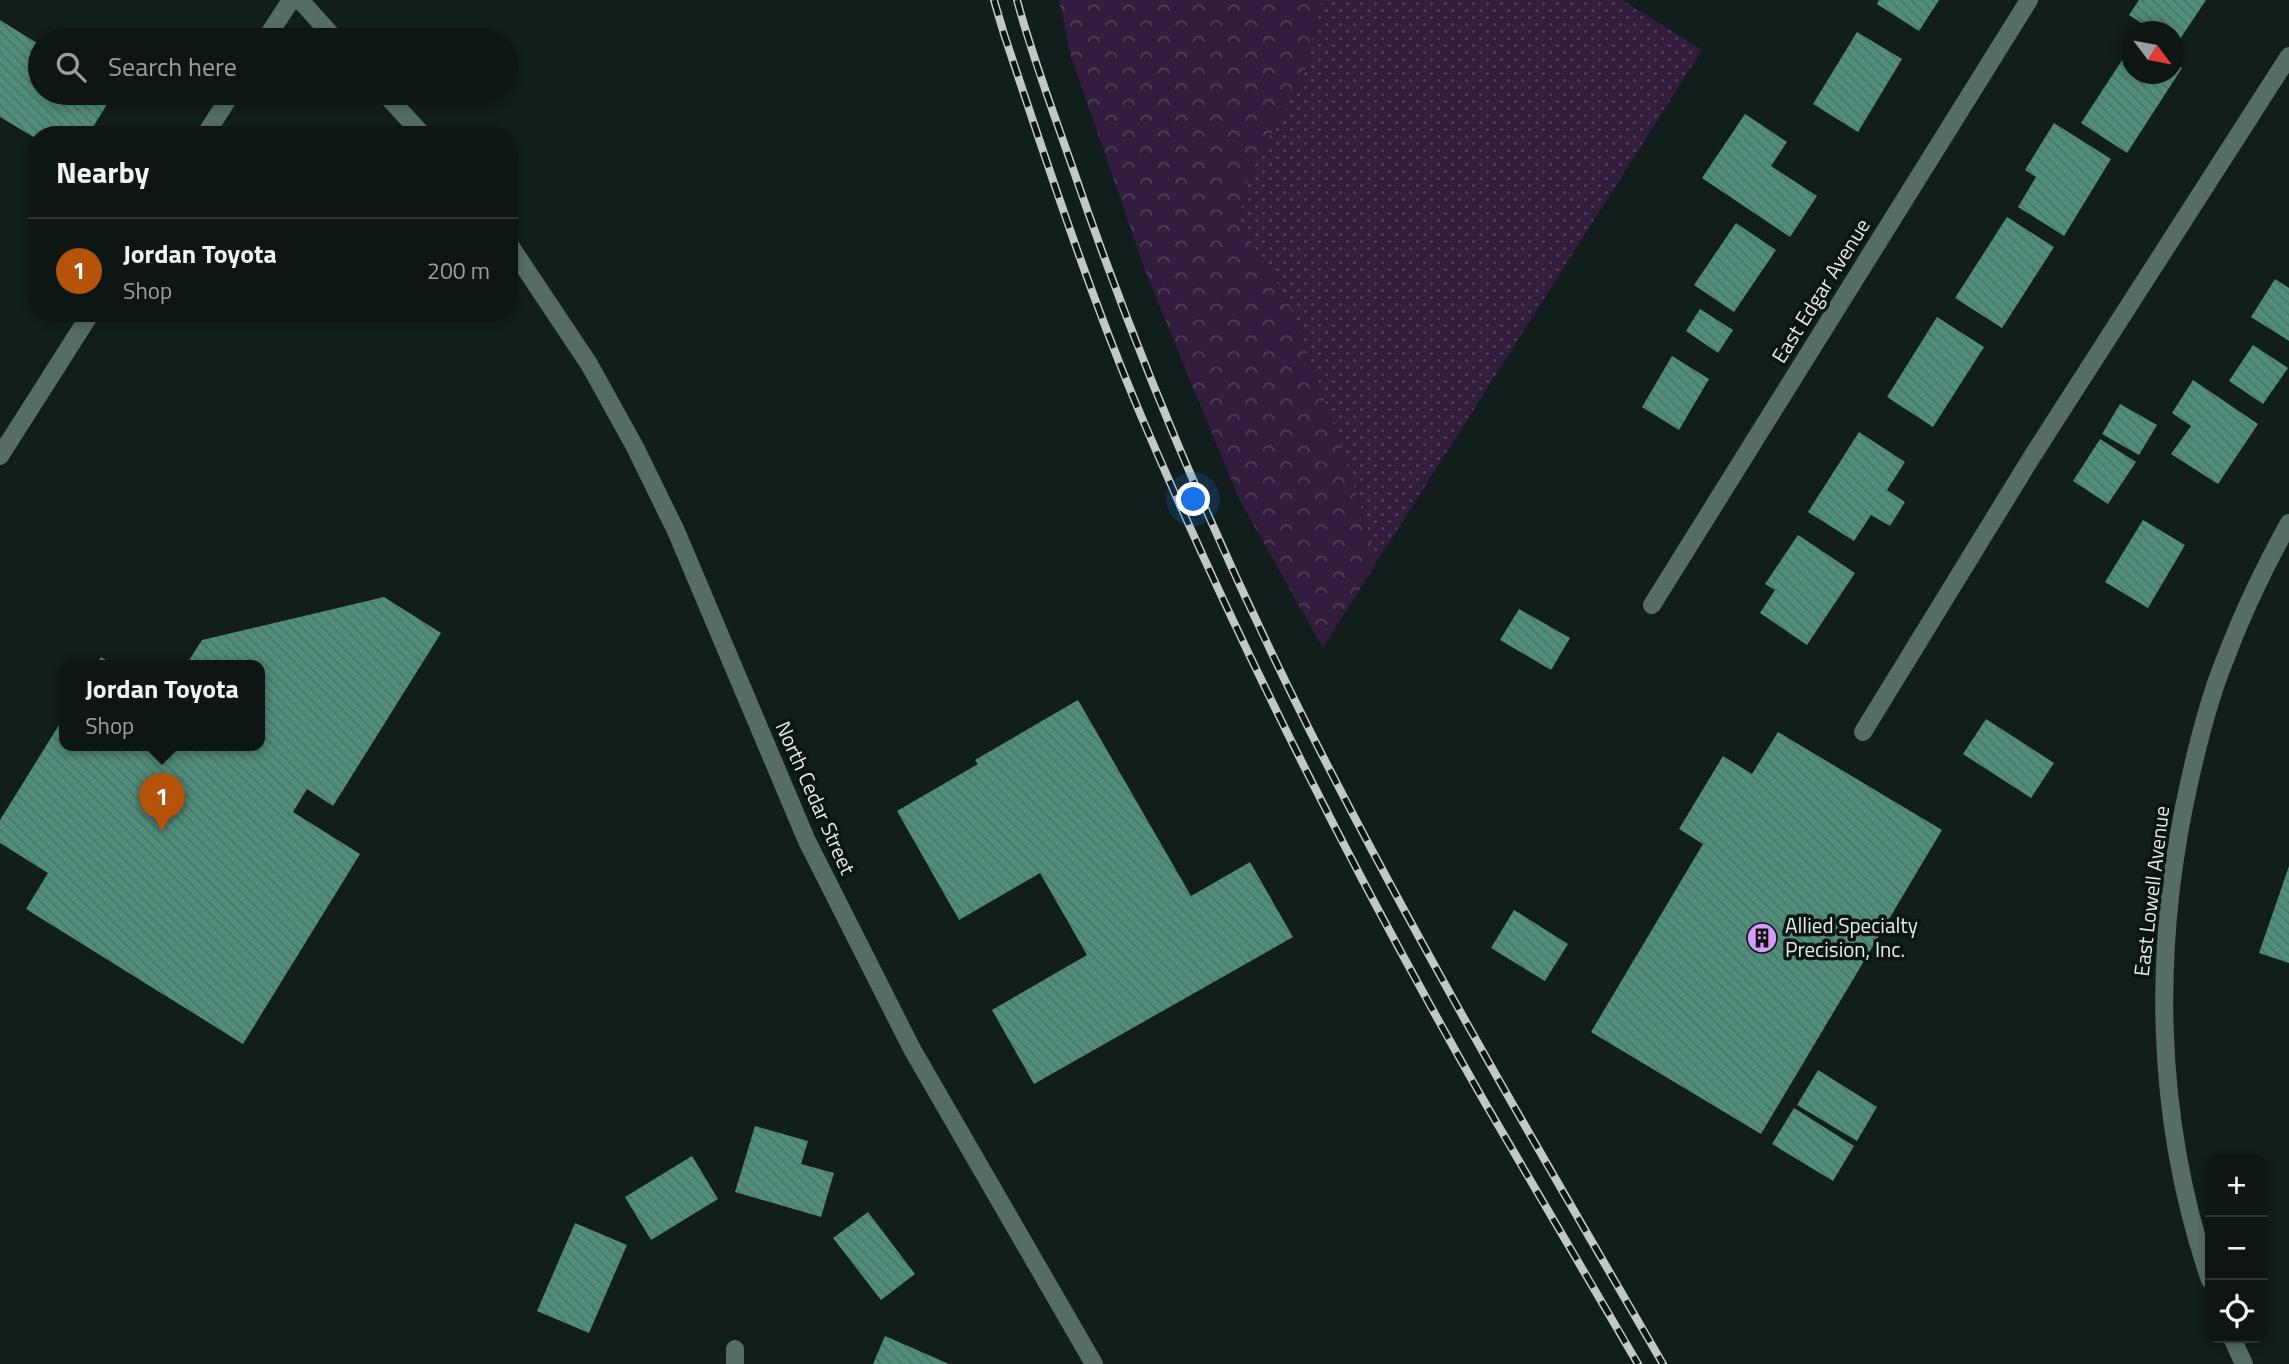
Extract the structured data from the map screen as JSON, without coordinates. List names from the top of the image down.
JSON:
{
  "streets": {
    "street": ["East Edgar Avenue", "North Cedar Street", "East Lowell Avenue"]
  },
  "places": {
    "building": ["Allied Specialty Precision, Inc."]
  },
  "north": "bottom right",
  "page": {
    "search": "Search here",
    "heading": "Nearby",
    "list": [
      {
        "mark": "1",
        "name": "Jordan Toyota",
        "note": "Shop",
        "value": "200 m"
      }
    ],
    "popup": ["Jordan Toyota", "Shop"],
    "pins": "1",
    "map_buttons": ["+", "−"]
  }
}
